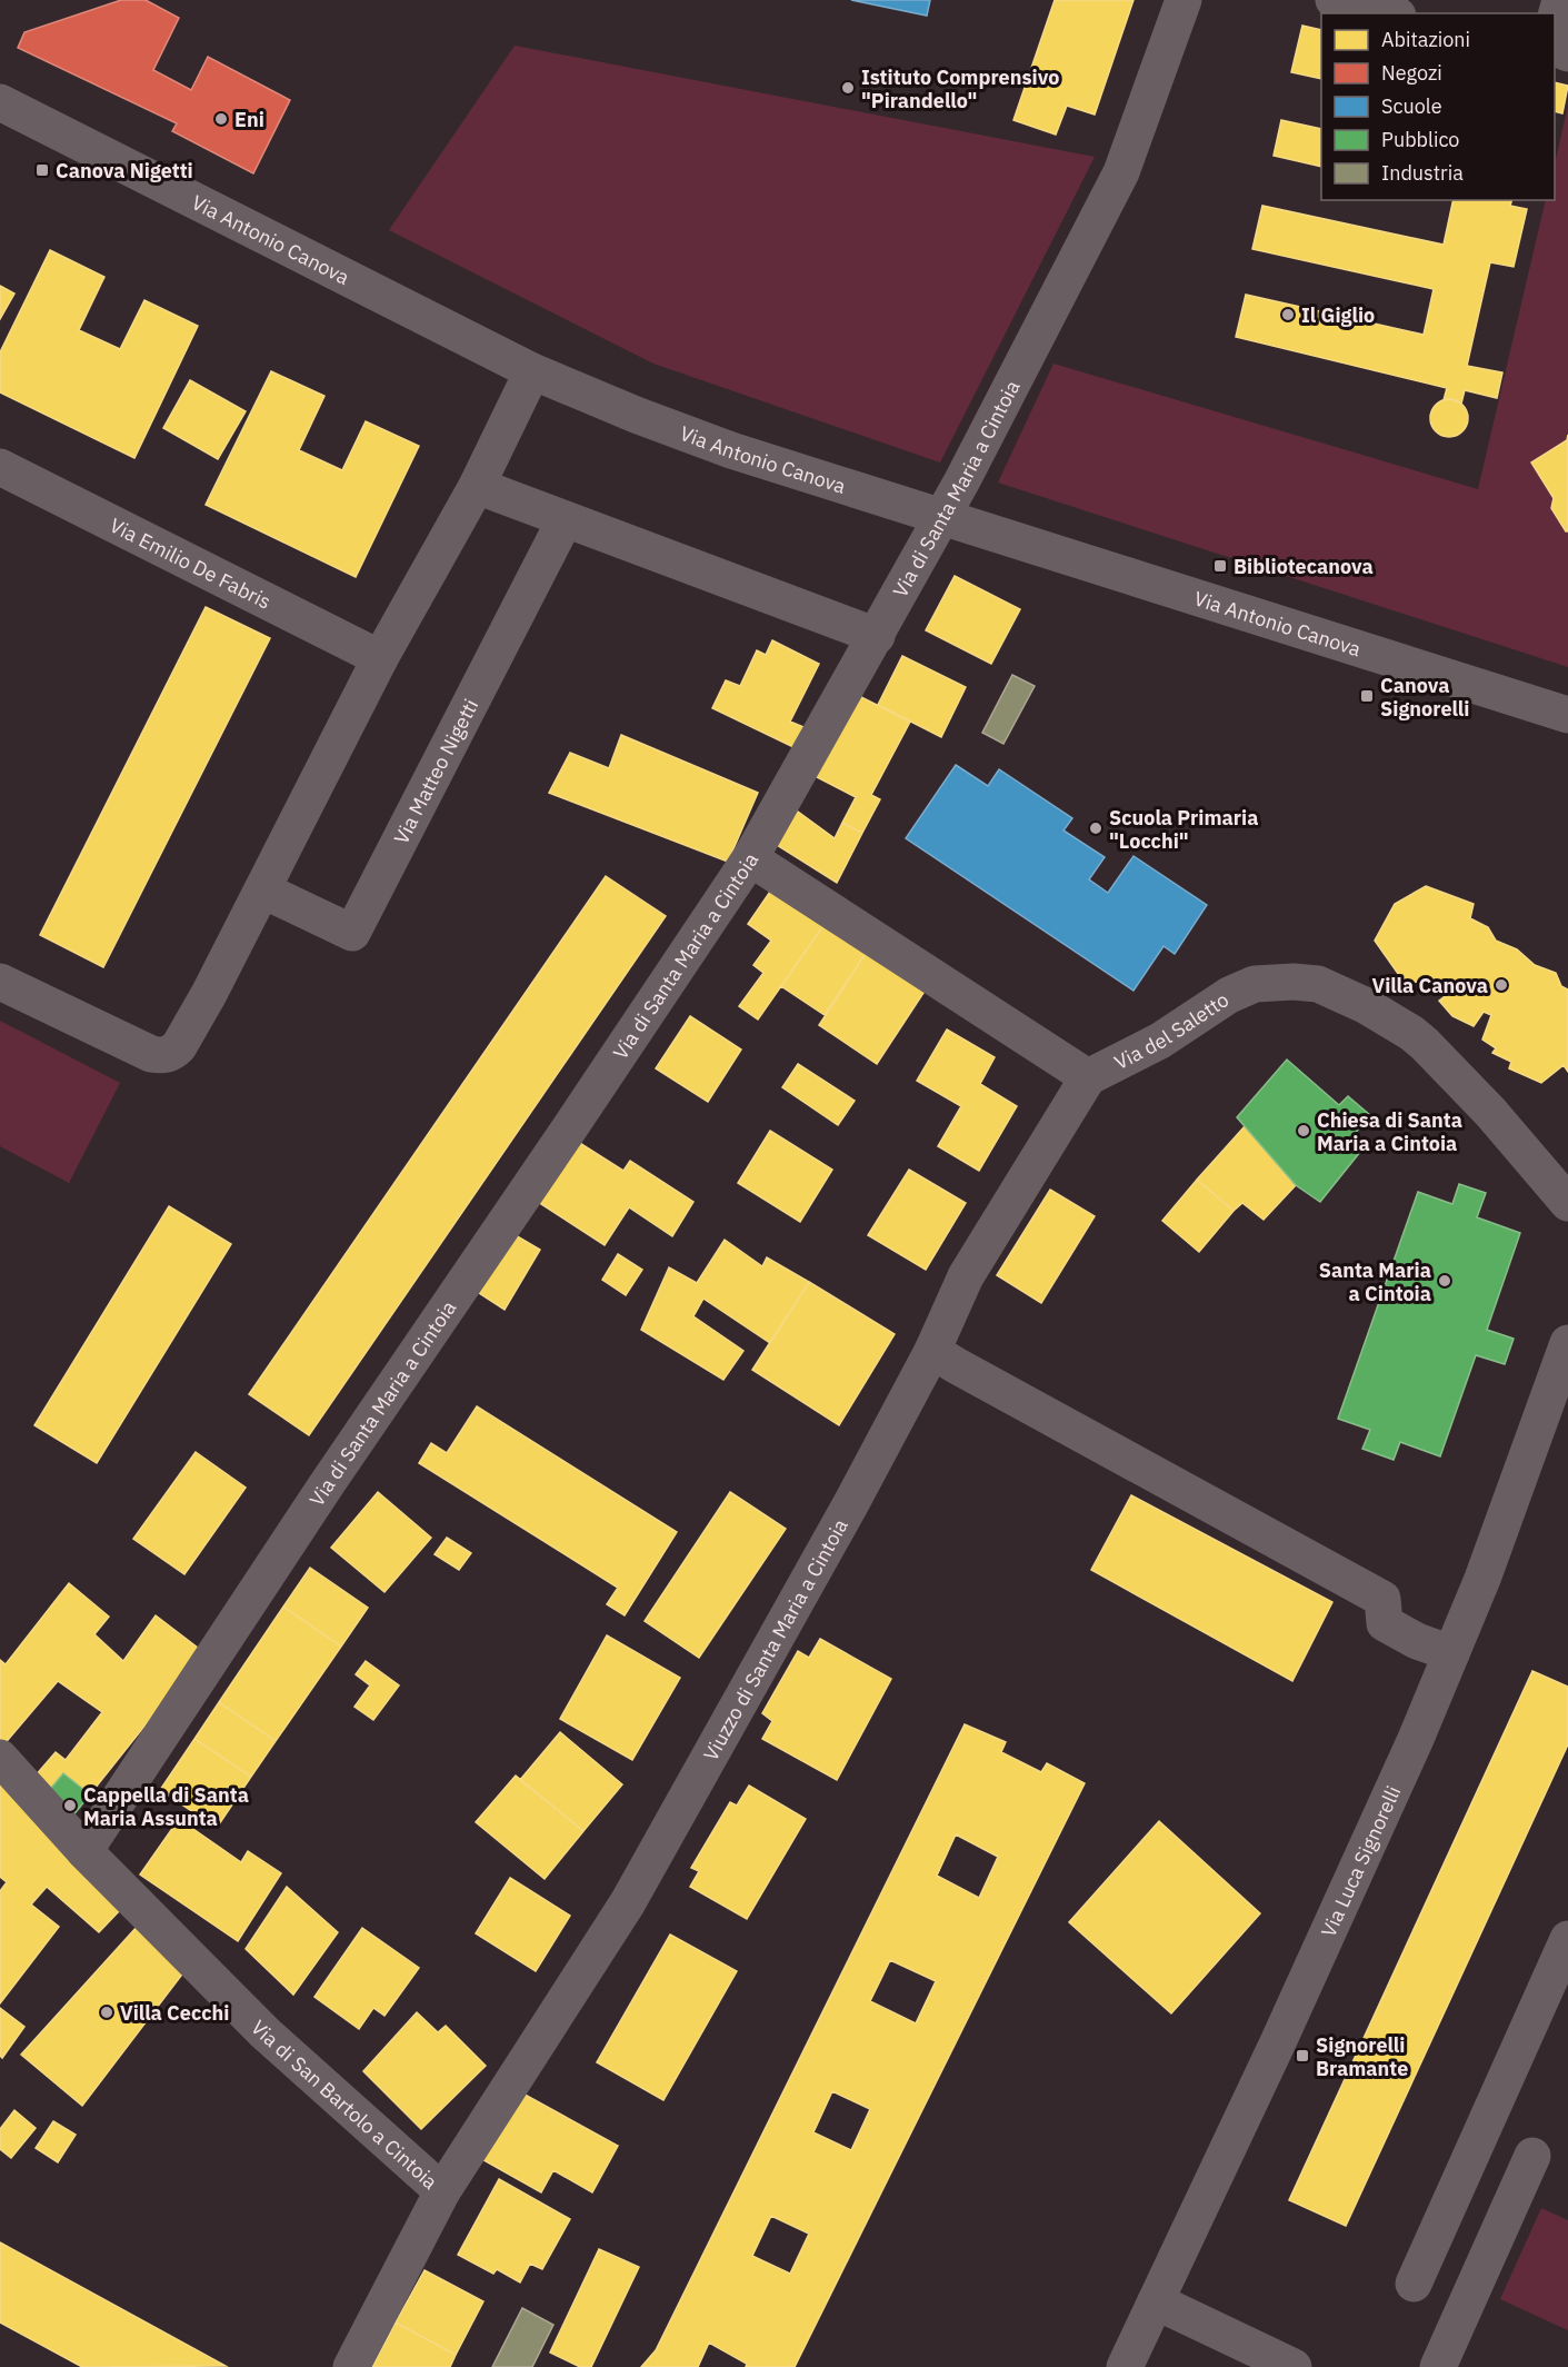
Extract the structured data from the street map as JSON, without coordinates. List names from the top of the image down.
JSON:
{
  "streets": {
    "street": [
      "Via Antonio Canova",
      "Via di Santa Maria a Cintoia",
      "Via Emilio De Fabris",
      "Via Matteo Nigetti",
      "Via del Saletto",
      "Viuzzo di Santa Maria a Cintoia",
      "Via Luca Signorelli",
      "Via di San Bartolo a Cintoia"
    ]
  },
  "crossings": [
    ["Via Antonio Canova", "Via di Santa Maria a Cintoia"],
    ["Via di Santa Maria a Cintoia", "Via del Saletto"],
    ["Via di Santa Maria a Cintoia", "Via di San Bartolo a Cintoia"],
    ["Via del Saletto", "Viuzzo di Santa Maria a Cintoia"],
    ["Viuzzo di Santa Maria a Cintoia", "Via di San Bartolo a Cintoia"]
  ],
  "places": {
    "other": [
      "Istituto Comprensivo \"Pirandello\"",
      "Eni",
      "Il Giglio",
      "Scuola Primaria \"Locchi\"",
      "Villa Canova",
      "Chiesa di Santa Maria a Cintoia",
      "Santa Maria a Cintoia",
      "Cappella di Santa Maria Assunta",
      "Villa Cecchi"
    ],
    "transit": [
      "Canova Nigetti",
      "Bibliotecanova",
      "Canova Signorelli",
      "Signorelli Bramante"
    ]
  },
  "legend": [
    "Abitazioni",
    "Negozi",
    "Scuole",
    "Pubblico",
    "Industria"
  ]
}
